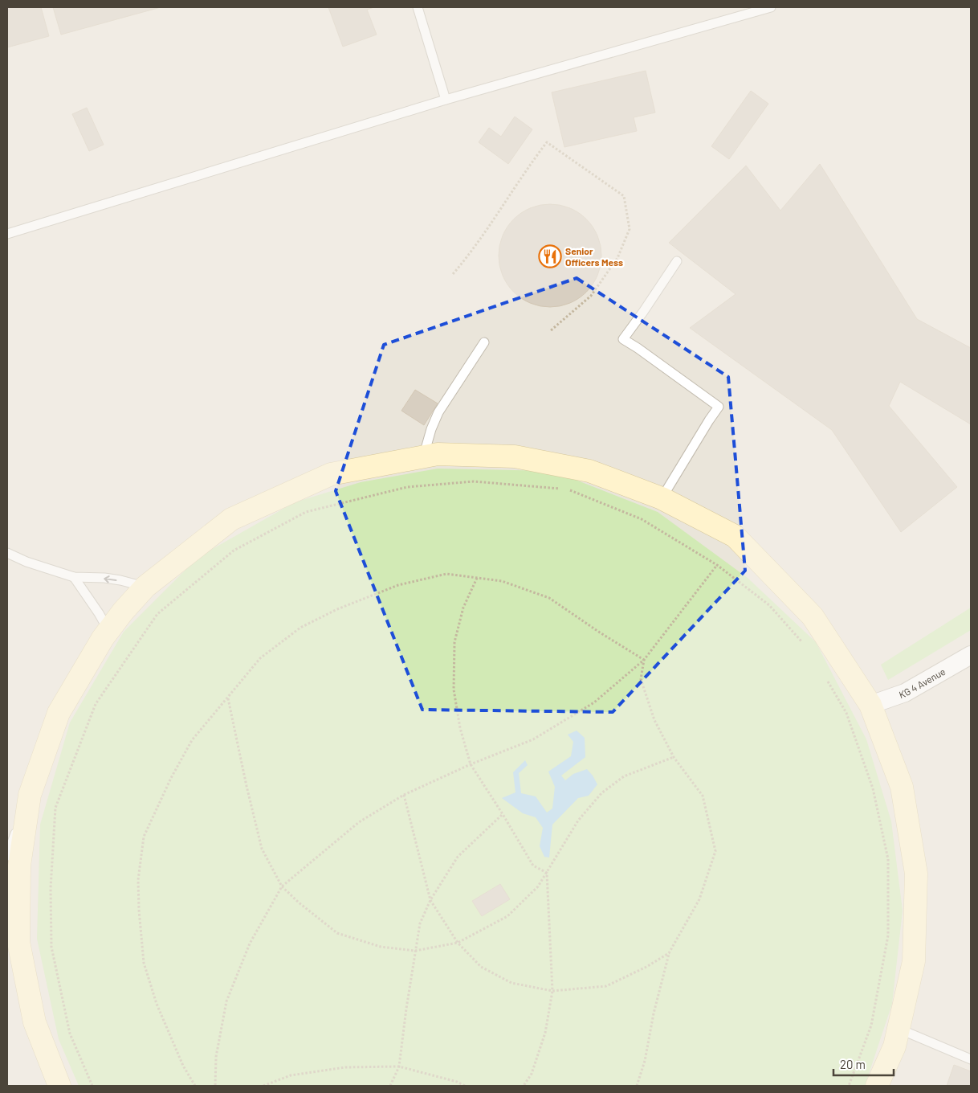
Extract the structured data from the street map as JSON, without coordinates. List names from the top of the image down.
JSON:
{
  "streets": {
    "street": ["KG 4 Avenue"]
  },
  "places": {
    "restaurant": ["Senior Officers Mess"]
  },
  "scale_bar": "20 m"
}
